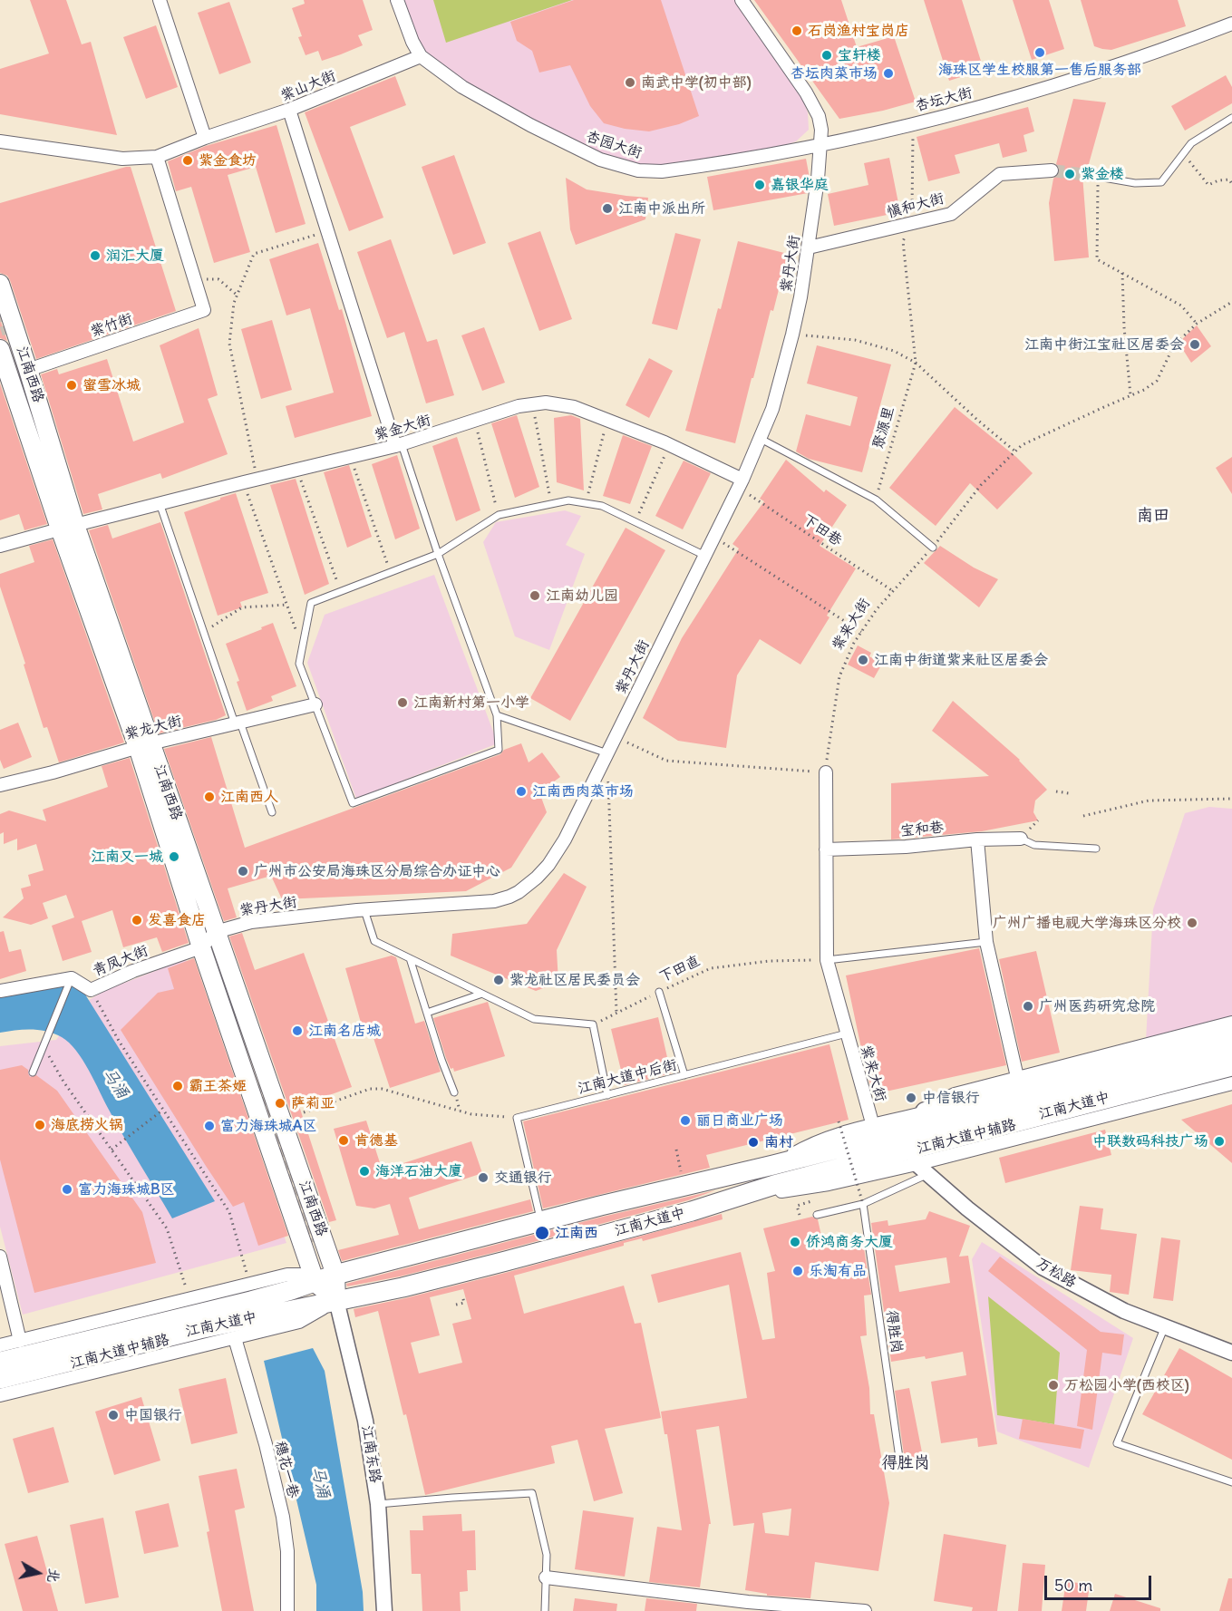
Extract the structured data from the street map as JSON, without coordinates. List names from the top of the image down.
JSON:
{
  "streets": {
    "main road": ["江南西路", "江南大道中"],
    "street": [
      "紫山大街",
      "杏坛大街",
      "杏园大街",
      "慎和大街",
      "紫丹大街",
      "紫竹街",
      "紫金大街",
      "紫来大街",
      "紫龙大街",
      "宝和巷",
      "青凤大街",
      "江南大道中辅路",
      "万松路",
      "江南东路",
      "穗花一巷"
    ],
    "lane": ["江南大道中后街", "得胜岗"],
    "path": ["聚源里", "下田巷", "下田直"]
  },
  "crossings": [
    ["紫山大街", "杏园大街"],
    ["杏坛大街", "杏园大街"],
    ["杏坛大街", "紫丹大街"],
    ["杏坛大街", "聚源里"],
    ["杏园大街", "紫丹大街"],
    ["慎和大街", "紫丹大街"],
    ["慎和大街", "聚源里"],
    ["紫丹大街", "江南西路"],
    ["紫丹大街", "紫金大街"],
    ["紫丹大街", "下田巷"],
    ["紫丹大街", "青凤大街"],
    ["紫竹街", "江南西路"],
    ["江南西路", "紫金大街"],
    ["江南西路", "紫龙大街"],
    ["江南西路", "青凤大街"],
    ["江南西路", "江南大道中"],
    ["江南西路", "江南大道中辅路"],
    ["江南西路", "江南东路"],
    ["紫金大街", "下田巷"],
    ["下田巷", "紫来大街"],
    ["紫来大街", "宝和巷"],
    ["紫来大街", "下田直"],
    ["紫来大街", "江南大道中后街"],
    ["江南大道中", "江南大道中辅路"],
    ["江南大道中", "万松路"],
    ["江南大道中", "江南东路"],
    ["江南大道中辅路", "江南东路"],
    ["江南大道中辅路", "穗花一巷"]
  ],
  "districts": ["南田", "得胜岗"],
  "water": ["马涌"],
  "places": [
    "石岗渔村宝岗店",
    "海珠区学生校服第一售后服务部",
    "宝轩楼",
    "杏坛肉菜市场",
    "南武中学(初中部)",
    "紫金食坊",
    "紫金楼",
    "嘉银华庭",
    "江南中派出所",
    "润汇大厦",
    "江南中街江宝社区居委会",
    "蜜雪冰城",
    "江南幼儿园",
    "江南中街道紫来社区居委会",
    "江南新村第一小学",
    "江南西肉菜市场",
    "江南西人",
    "江南又一城",
    "广州市公安局海珠区分局综合办证中心",
    "发喜食店",
    "广州广播电视大学海珠区分校",
    "紫龙社区居民委员会",
    "广州医药研究总院",
    "江南名店城",
    "霸王茶姬",
    "中信银行",
    "萨莉亚",
    "丽日商业广场",
    "海底捞火锅",
    "富力海珠城A区",
    "肯德基",
    "中联数码科技广场",
    "南村",
    "海洋石油大廈",
    "交通银行",
    "富力海珠城B区",
    "江南西",
    "侨鸿商务大厦",
    "乐淘有品",
    "万松园小学(西校区)",
    "中国银行"
  ],
  "scale_bar": "50 m",
  "north": "right"
}
